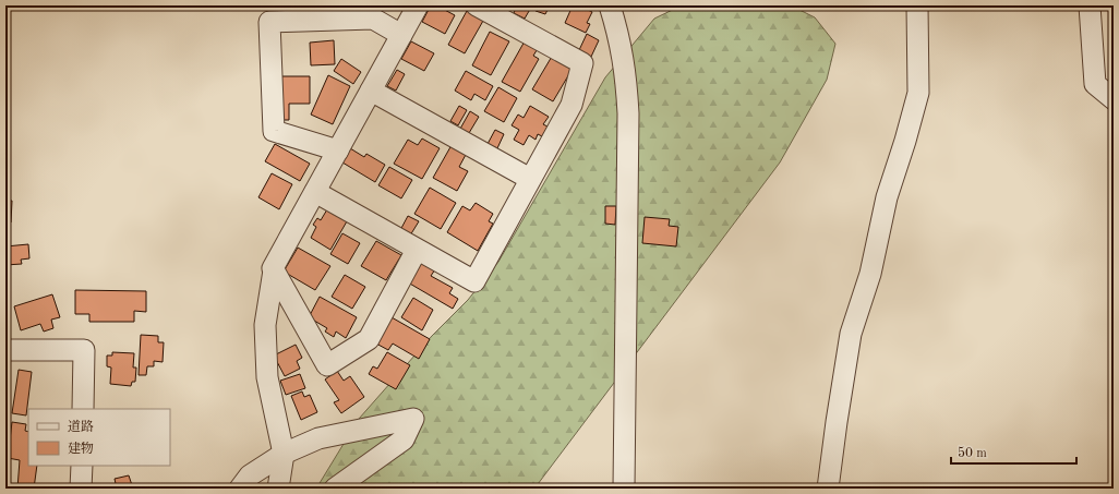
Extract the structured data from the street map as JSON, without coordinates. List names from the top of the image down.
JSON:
{
  "legend": ["道路", "建物"],
  "scale_bar": "50 m"
}
